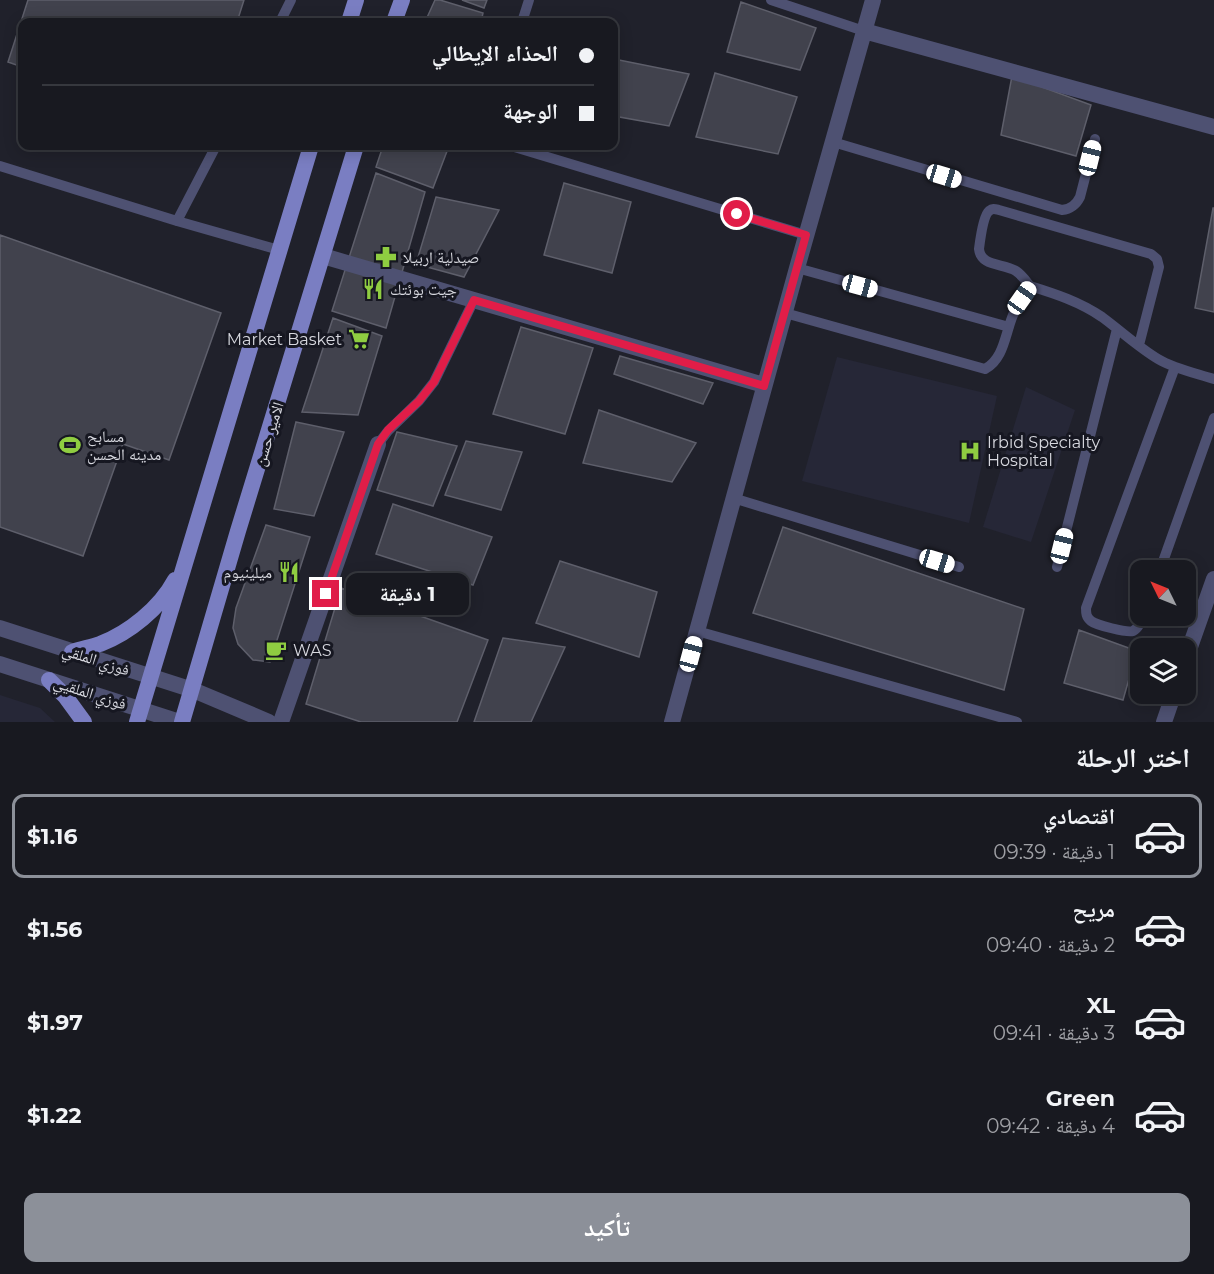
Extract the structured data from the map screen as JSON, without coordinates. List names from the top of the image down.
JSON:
{
  "streets": {
    "main road": ["الامير حسن"],
    "street": ["فوزي الملقي", "فوزي الملقيي"]
  },
  "crossings": [
    ["الامير حسن", "فوزي الملقي"],
    ["الامير حسن", "فوزي الملقيي"]
  ],
  "places": {
    "pharmacy": ["صيدلية اربيلا"],
    "restaurant": ["جيت بوئتك", "ميلينيوم"],
    "supermarket": ["Market Basket"],
    "sports": ["مسابح مدينه الحسن"],
    "hospital": ["Irbid Specialty Hospital"],
    "cafe": ["WAS"]
  },
  "north": "top left",
  "page": {
    "banner": ["الحذاء الإيطالي", "الوجهة"],
    "bubble": "1 دقيقة",
    "heading": "اختر الرحلة",
    "list": [
      {
        "name": "اقتصادي",
        "note": "1 دقيقة · 09:39",
        "value": "$1.16"
      },
      {
        "name": "مريح",
        "note": "2 دقيقة · 09:40",
        "value": "$1.56"
      },
      {
        "name": "XL",
        "note": "3 دقيقة · 09:41",
        "value": "$1.97"
      },
      {
        "name": "Green",
        "note": "4 دقيقة · 09:42",
        "value": "$1.22"
      }
    ],
    "buttons": "تأكيد"
  }
}
